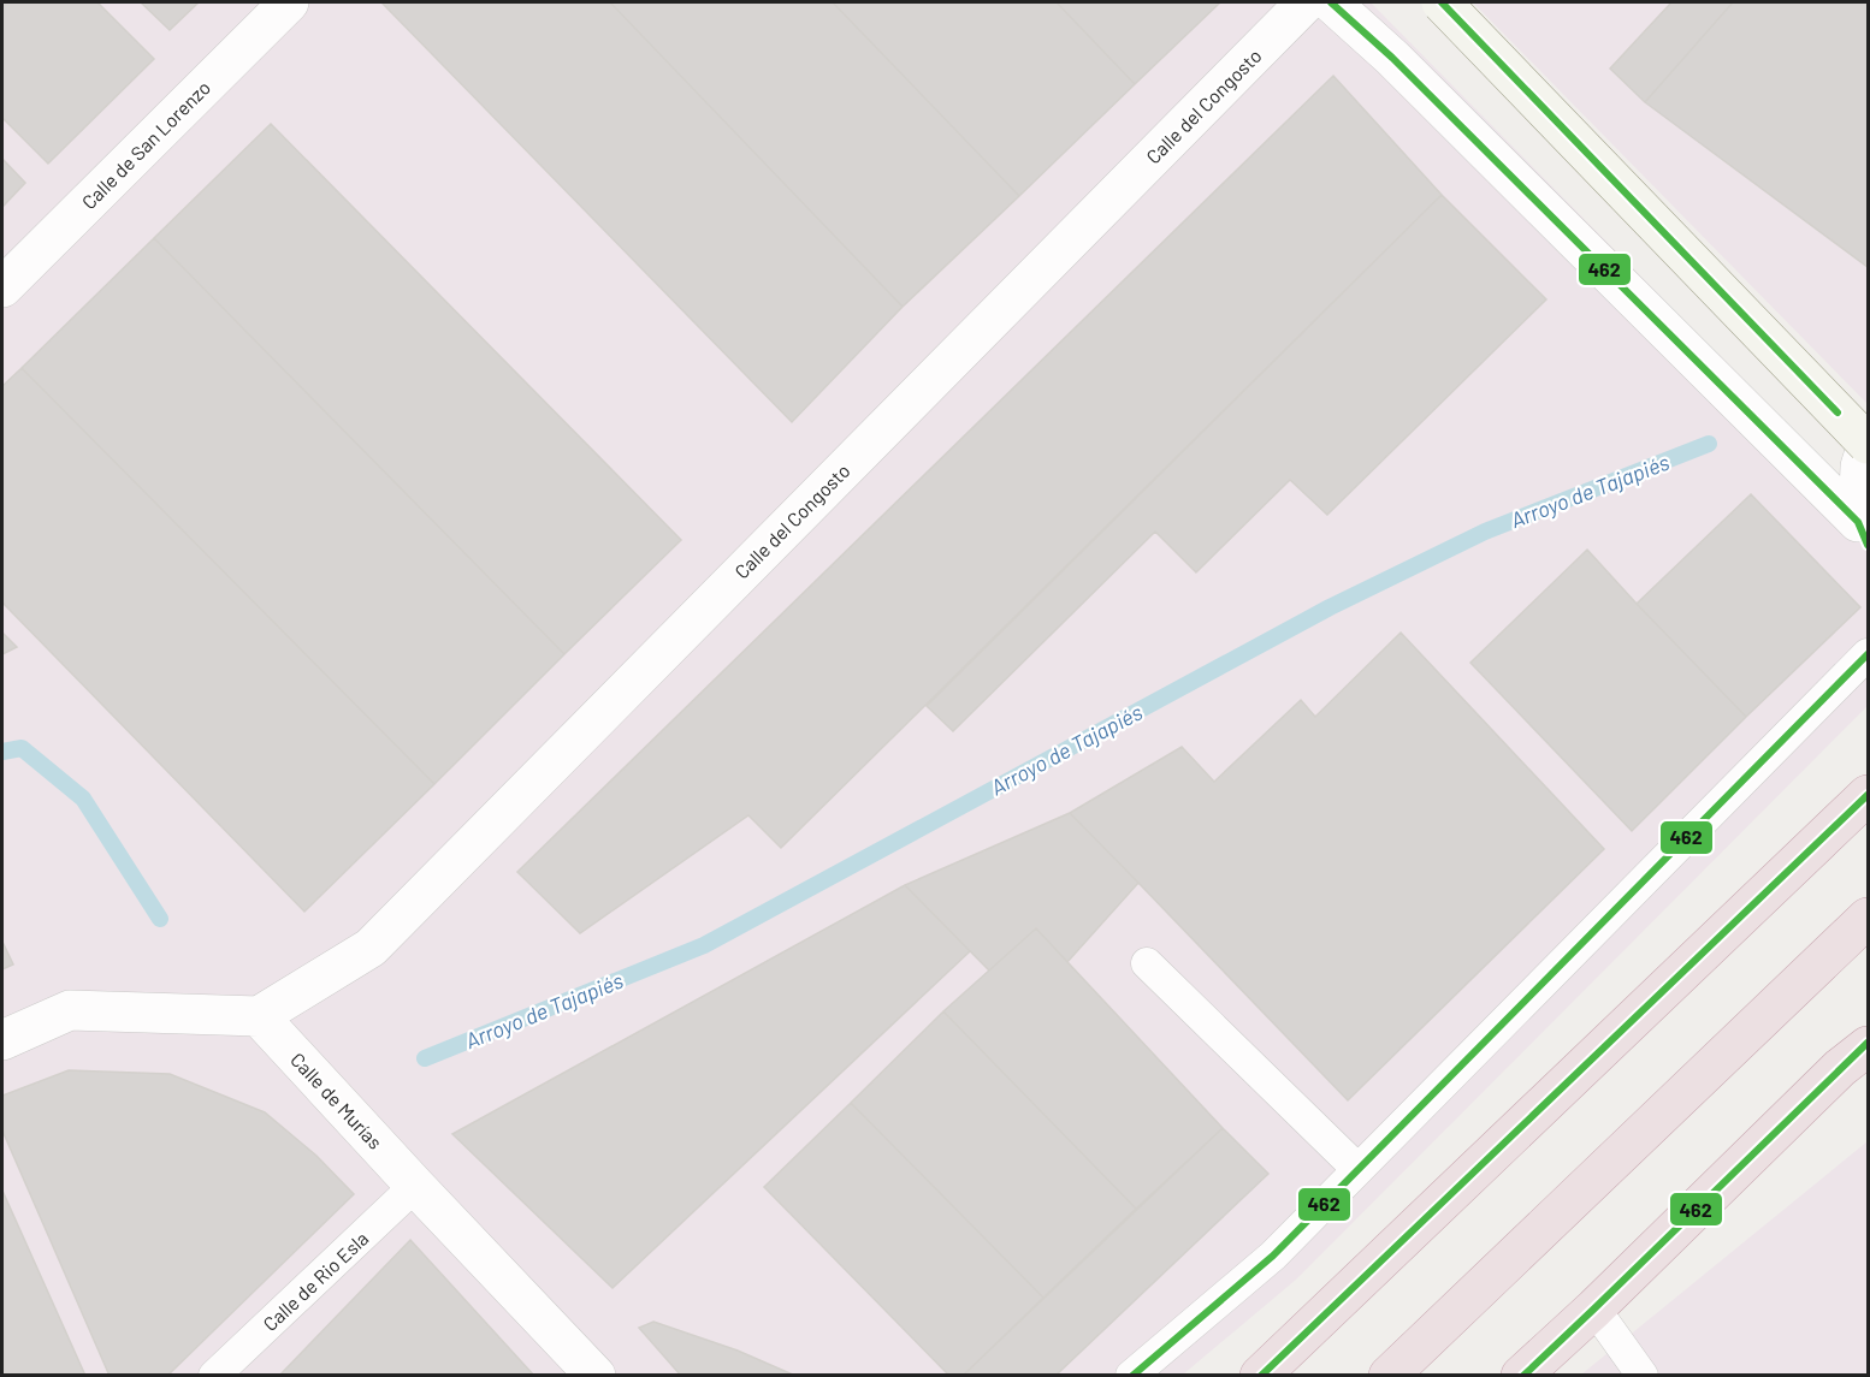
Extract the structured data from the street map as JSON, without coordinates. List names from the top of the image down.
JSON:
{
  "streets": {
    "street": ["Calle del Congosto", "Calle de San Lorenzo", "Calle de Murías"],
    "lane": ["Calle de Rio Esla"]
  },
  "crossings": [
    ["Calle del Congosto", "Calle de Murías"],
    ["Calle de Murías", "Calle de Rio Esla"]
  ],
  "water": ["Arroyo de Tajapiés"],
  "lines": ["transit line 462"]
}
